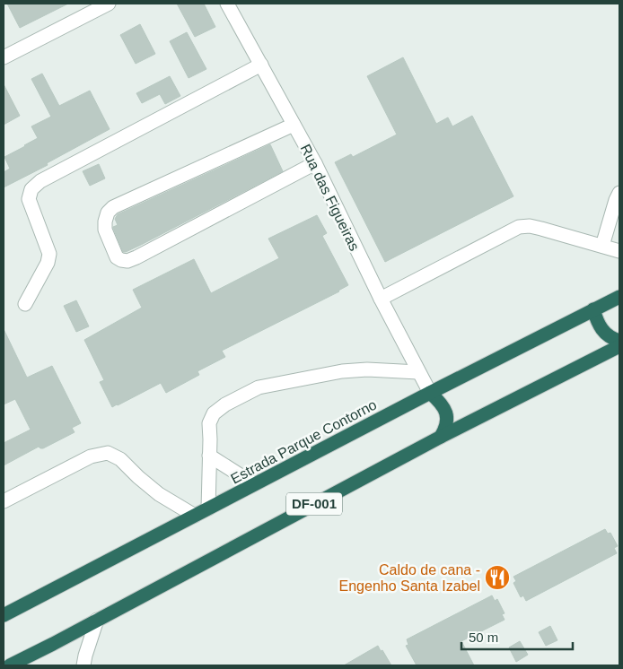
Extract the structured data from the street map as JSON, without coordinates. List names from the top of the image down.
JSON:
{
  "streets": {
    "highway": ["Estrada Parque Contorno", "DF-001"],
    "street": ["Rua das Figueiras"]
  },
  "crossings": [
    ["Rua das Figueiras", "Estrada Parque Contorno"]
  ],
  "places": {
    "restaurant": ["Caldo de cana - Engenho Santa Izabel"]
  },
  "scale_bar": "50 m"
}
